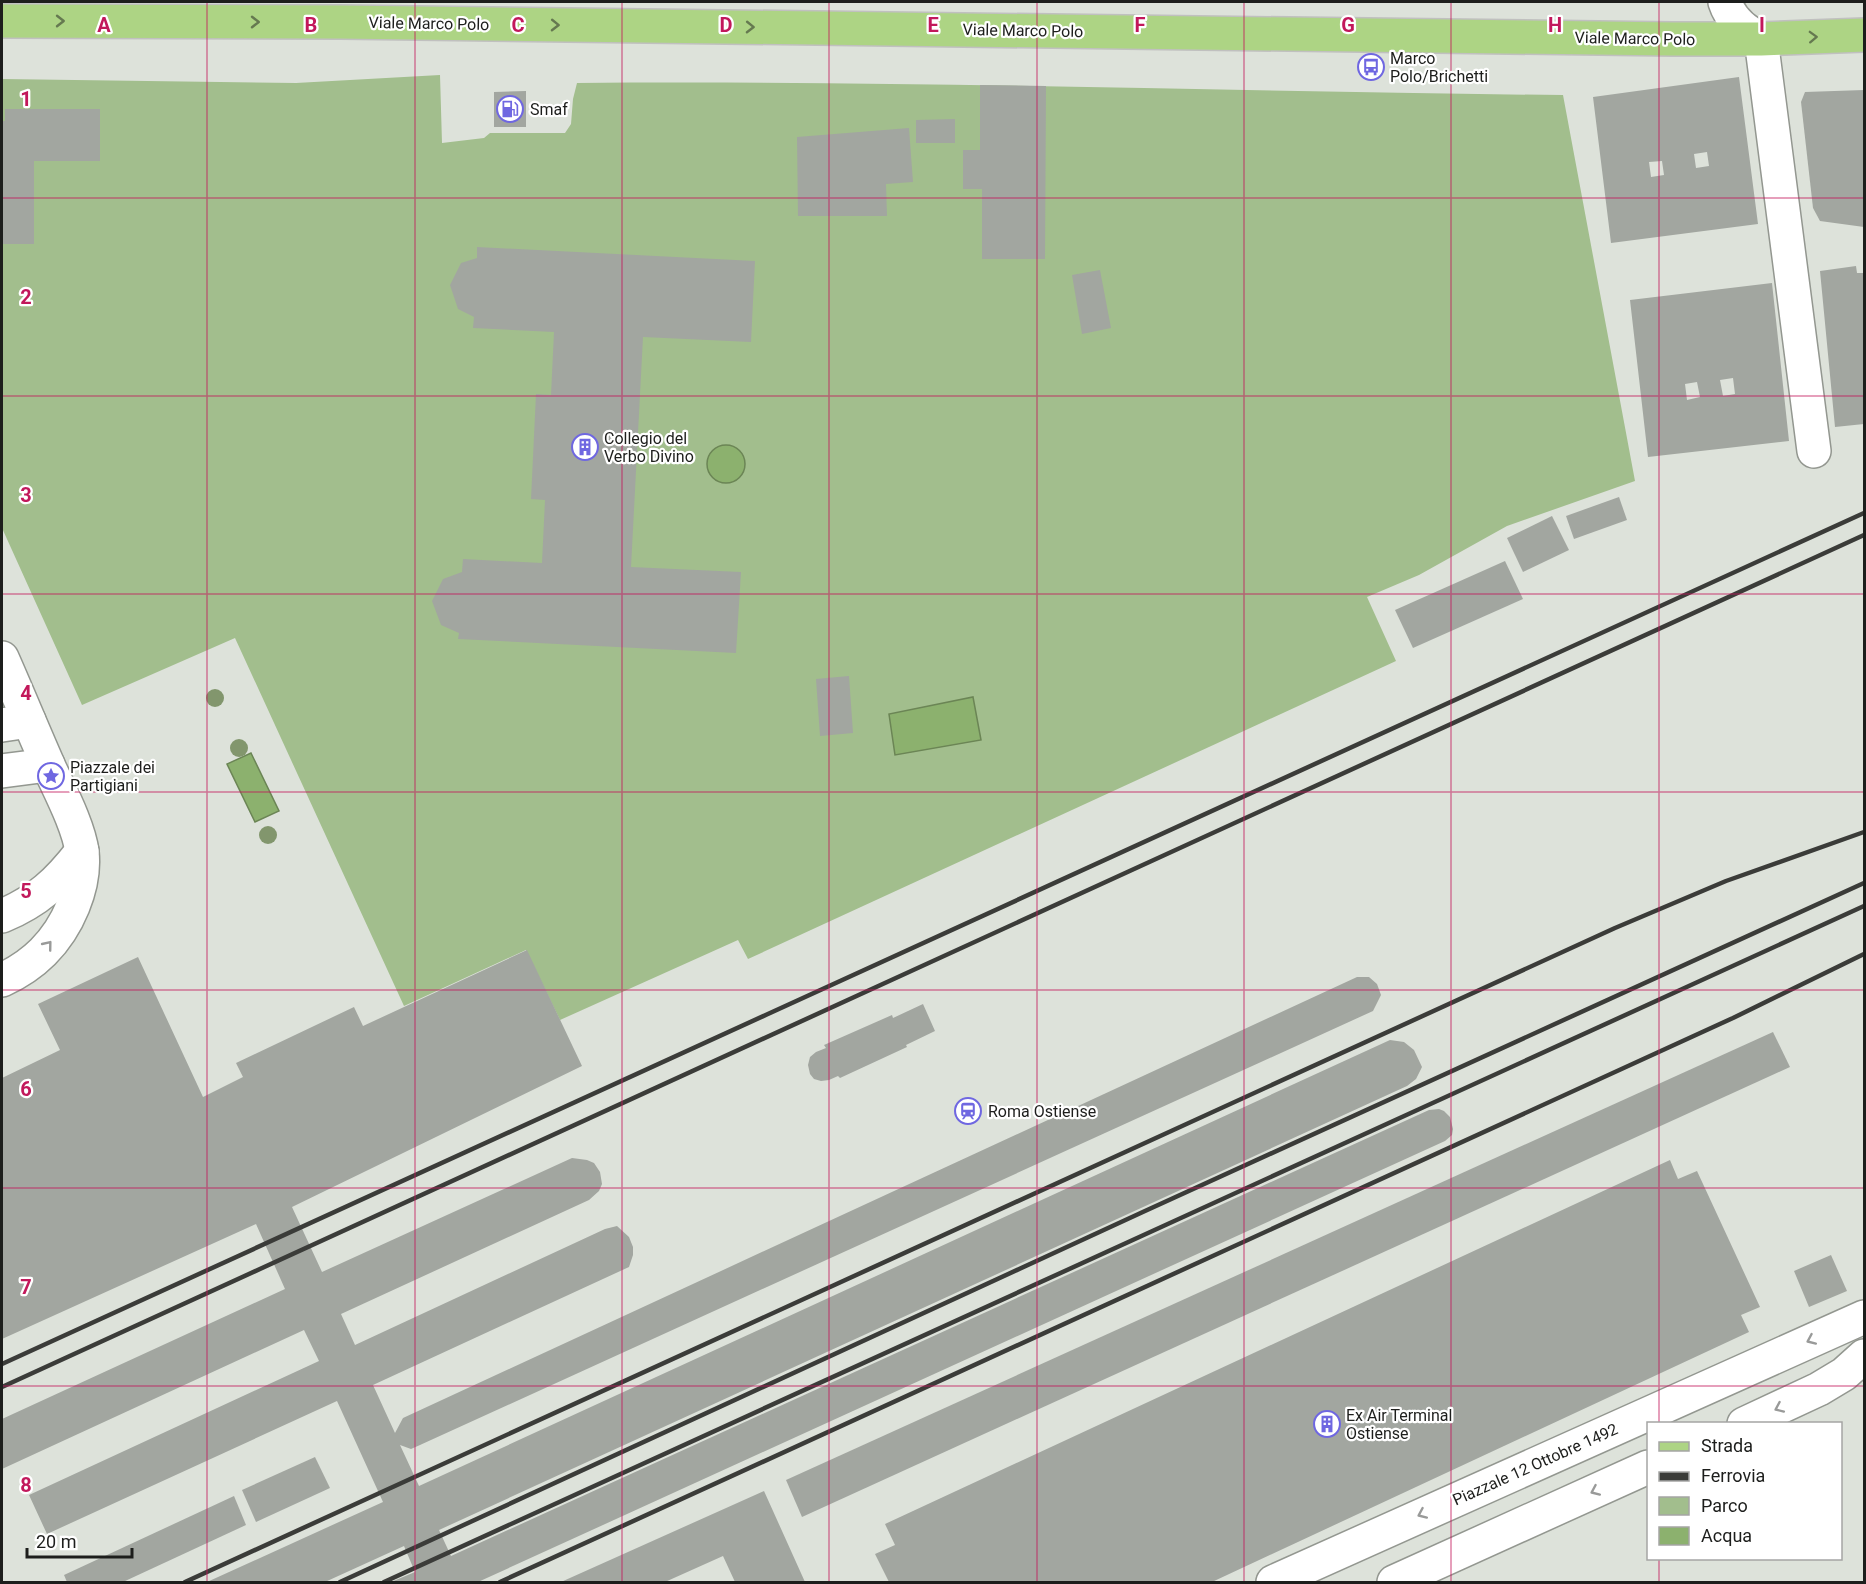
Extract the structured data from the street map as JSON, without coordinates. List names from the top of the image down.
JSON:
{
  "streets": {
    "main road": ["Viale Marco Polo"],
    "street": ["Piazzale 12 Ottobre 1492"]
  },
  "one_way": ["Viale Marco Polo"],
  "places": {
    "bus stop": ["Marco Polo/Brichetti"],
    "fuel station": ["Smaf"],
    "building": ["Collegio del Verbo Divino", "Ex Air Terminal Ostiense"],
    "place": ["Piazzale dei Partigiani"],
    "station": ["Roma Ostiense"]
  },
  "legend": [
    "Strada",
    "Ferrovia",
    "Parco",
    "Acqua"
  ],
  "scale_bar": "20 m",
  "grid": {
    "columns": [
      "A",
      "B",
      "C",
      "D",
      "E",
      "F",
      "G",
      "H",
      "I"
    ],
    "rows": [
      "1",
      "2",
      "3",
      "4",
      "5",
      "6",
      "7",
      "8"
    ]
  }
}
